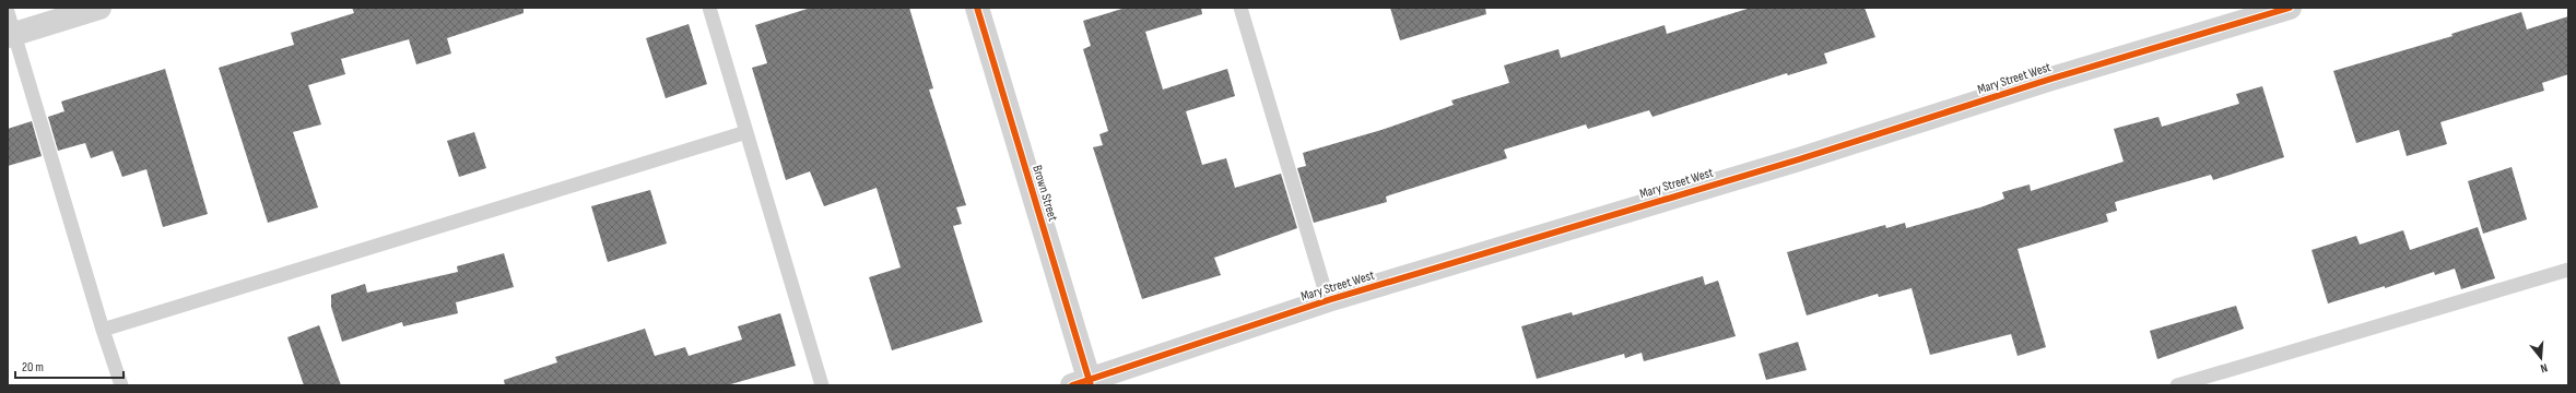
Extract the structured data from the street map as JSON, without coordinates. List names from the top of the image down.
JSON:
{
  "streets": {
    "street": ["Mary Street West", "Brown Street"]
  },
  "crossings": [
    ["Mary Street West", "Brown Street"]
  ],
  "scale_bar": "20 m",
  "north": "bottom"
}
